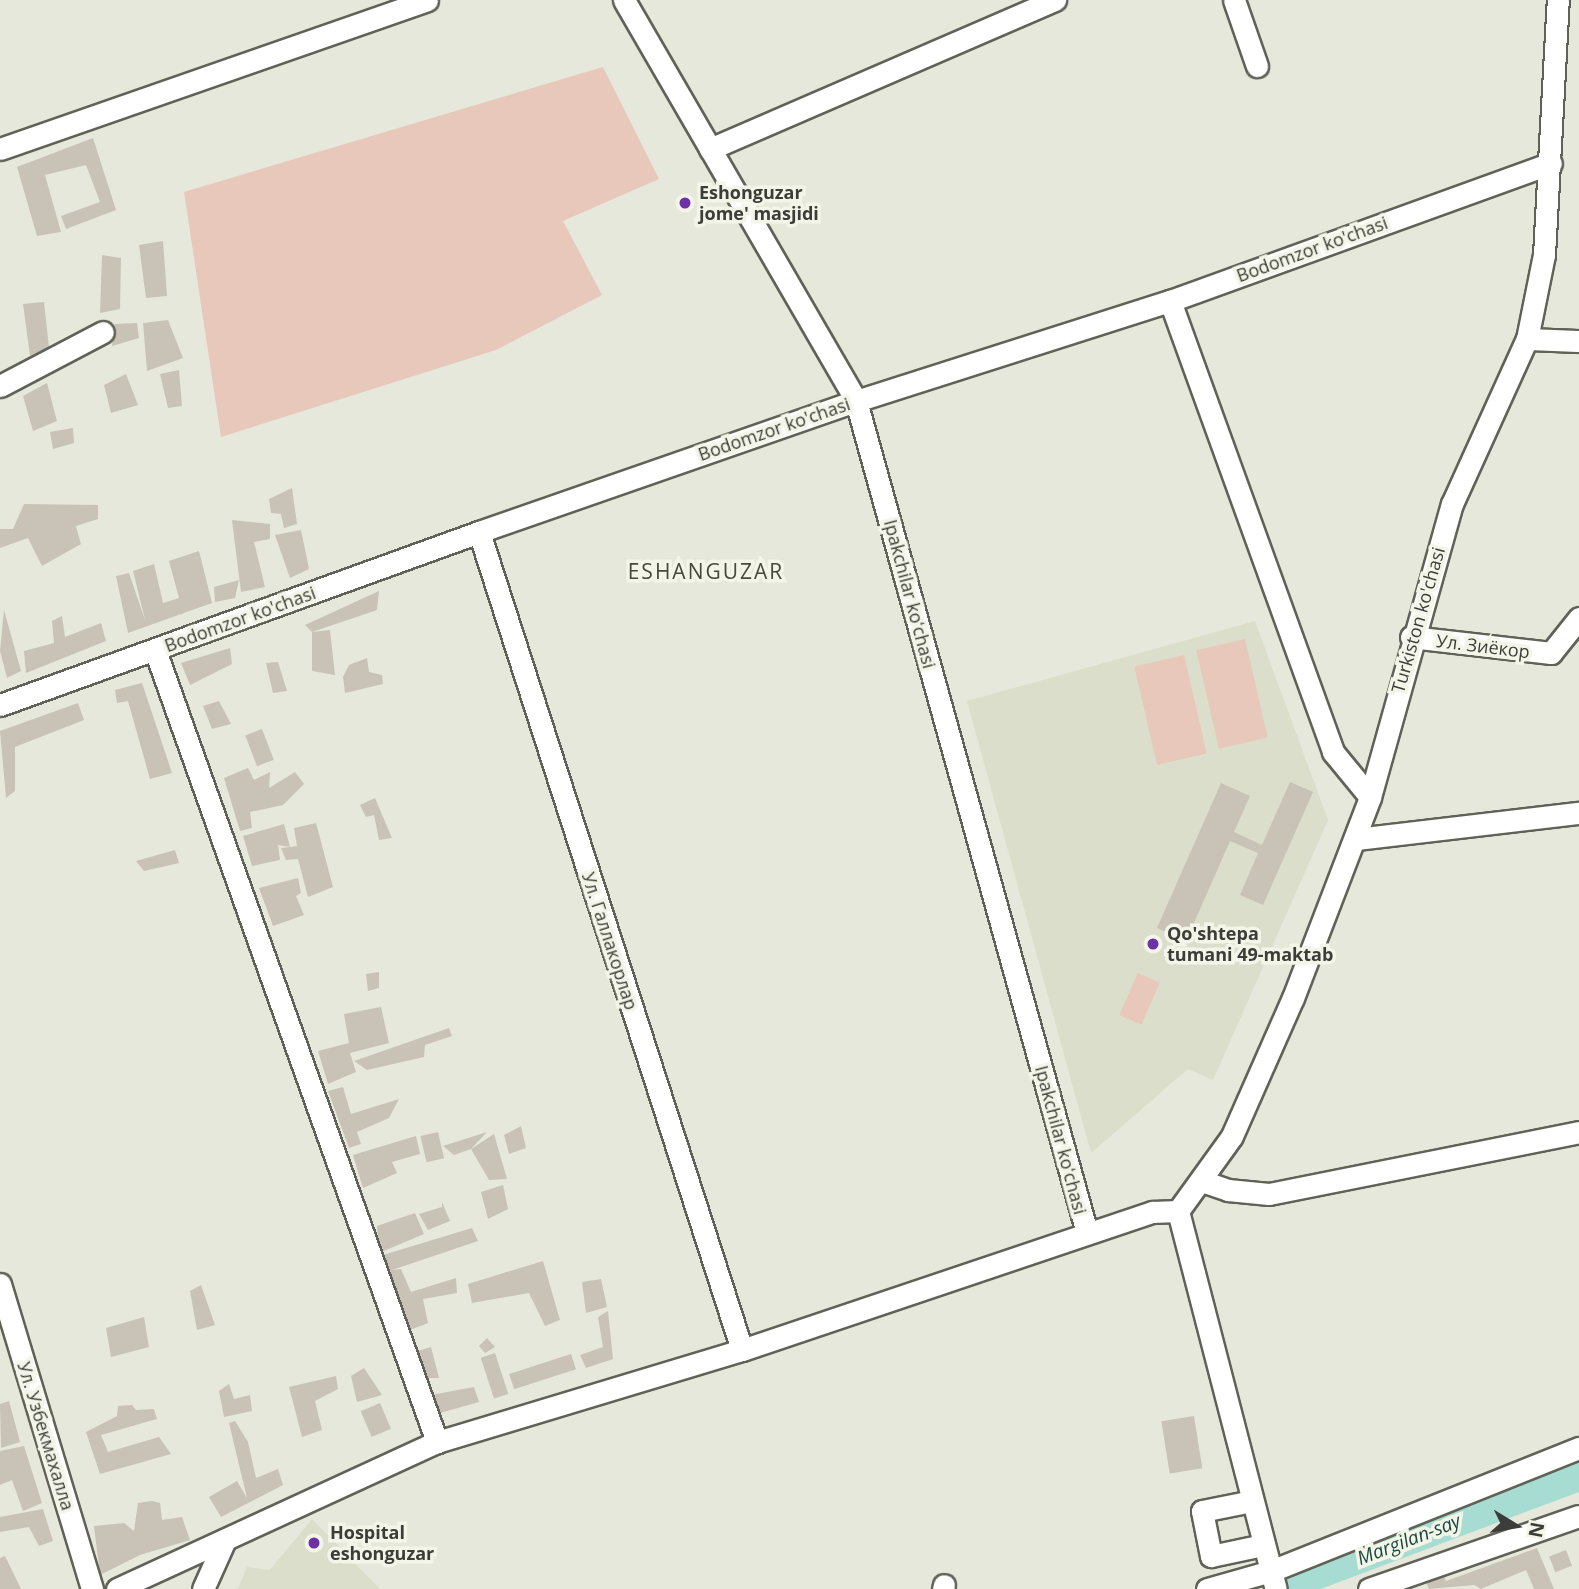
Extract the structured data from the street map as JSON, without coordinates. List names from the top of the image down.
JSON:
{
  "streets": {
    "street": [
      "Bodomzor ko'chasi",
      "Ipakchilar koʻchasi",
      "Turkiston ko'chasi",
      "Ул. Зиёкор",
      "Ул. Галлакорлар",
      "Ул. Узбекмахалла"
    ]
  },
  "crossings": [
    ["Bodomzor ko'chasi", "Ipakchilar koʻchasi"],
    ["Bodomzor ko'chasi", "Turkiston ko'chasi"],
    ["Bodomzor ko'chasi", "Ул. Галлакорлар"],
    ["Turkiston ko'chasi", "Ул. Зиёкор"]
  ],
  "districts": ["ESHANGUZAR"],
  "water": ["Margilan-say"],
  "places": ["Eshonguzar jome' masjidi", "Qo'shtepa tumani 49-maktab", "Hospital eshonguzar"],
  "north": "right"
}
